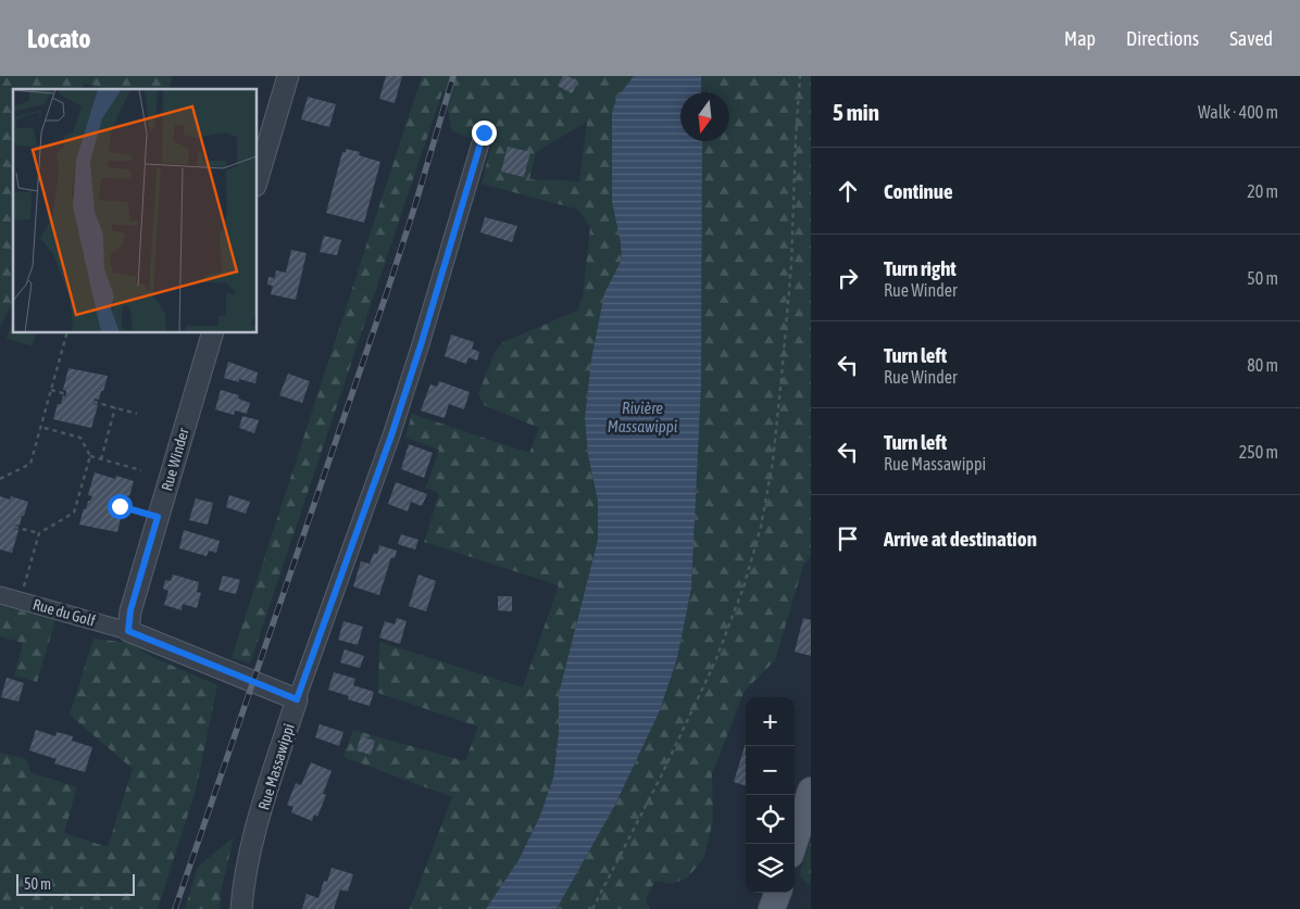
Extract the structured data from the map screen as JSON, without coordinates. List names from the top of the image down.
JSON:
{
  "streets": {
    "street": ["Rue Winder", "Rue du Golf", "Rue Massawippi"]
  },
  "crossings": [
    ["Rue Winder", "Rue du Golf"]
  ],
  "water": ["Rivière Massawippi"],
  "scale_bar": "50 m",
  "north": "bottom",
  "page": {
    "header": "Locato",
    "nav": ["Map", "Directions", "Saved"],
    "heading": ["5 min", "Walk · 400 m"],
    "list": [
      ["Continue", "20 m"],
      ["Turn right", "Rue Winder", "50 m"],
      ["Turn left", "Rue Winder", "80 m"],
      ["Turn left", "Rue Massawippi", "250 m"],
      "Arrive at destination"
    ],
    "map_buttons": ["+", "−"],
    "scale": "50 m"
  }
}
